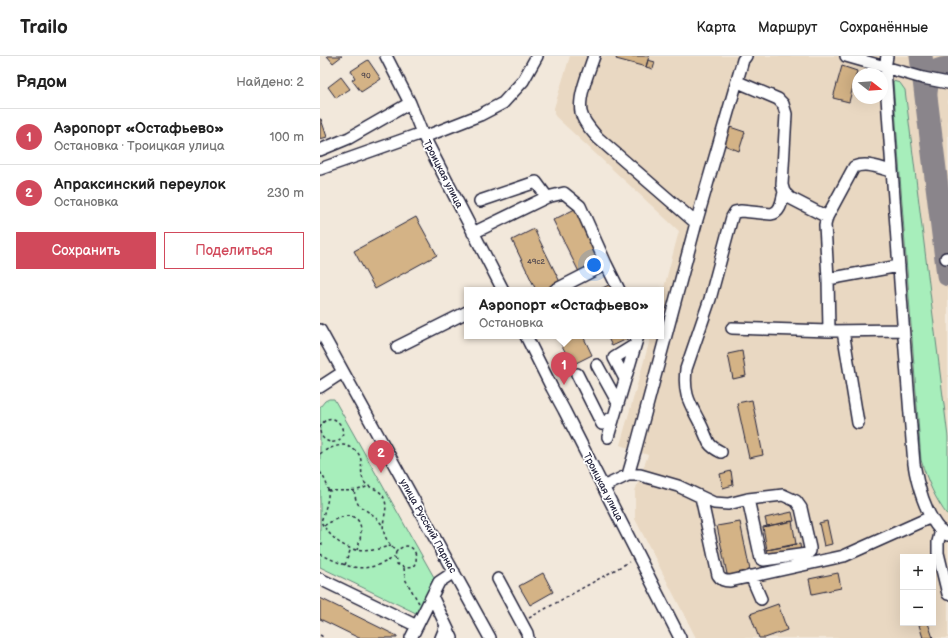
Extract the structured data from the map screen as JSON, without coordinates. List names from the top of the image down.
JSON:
{
  "streets": {
    "street": ["Троицкая улица", "улица Русский Парнас"]
  },
  "house_numbers": ["90", "49с2"],
  "north": "right",
  "page": {
    "header": "Trailo",
    "nav": ["Карта", "Маршрут", "Сохранённые"],
    "heading": ["Рядом", "Найдено: 2"],
    "list": [
      {
        "mark": "1",
        "name": "Аэропорт «Остафьево»",
        "note": "Остановка · Троицкая улица",
        "value": "100 m"
      },
      {
        "mark": "2",
        "name": "Апраксинский переулок",
        "note": "Остановка",
        "value": "230 m"
      }
    ],
    "buttons": ["Сохранить", "Поделиться"],
    "popup": ["Аэропорт «Остафьево»", "Остановка"],
    "pins": ["1", "2"],
    "map_buttons": ["+", "−"]
  }
}
